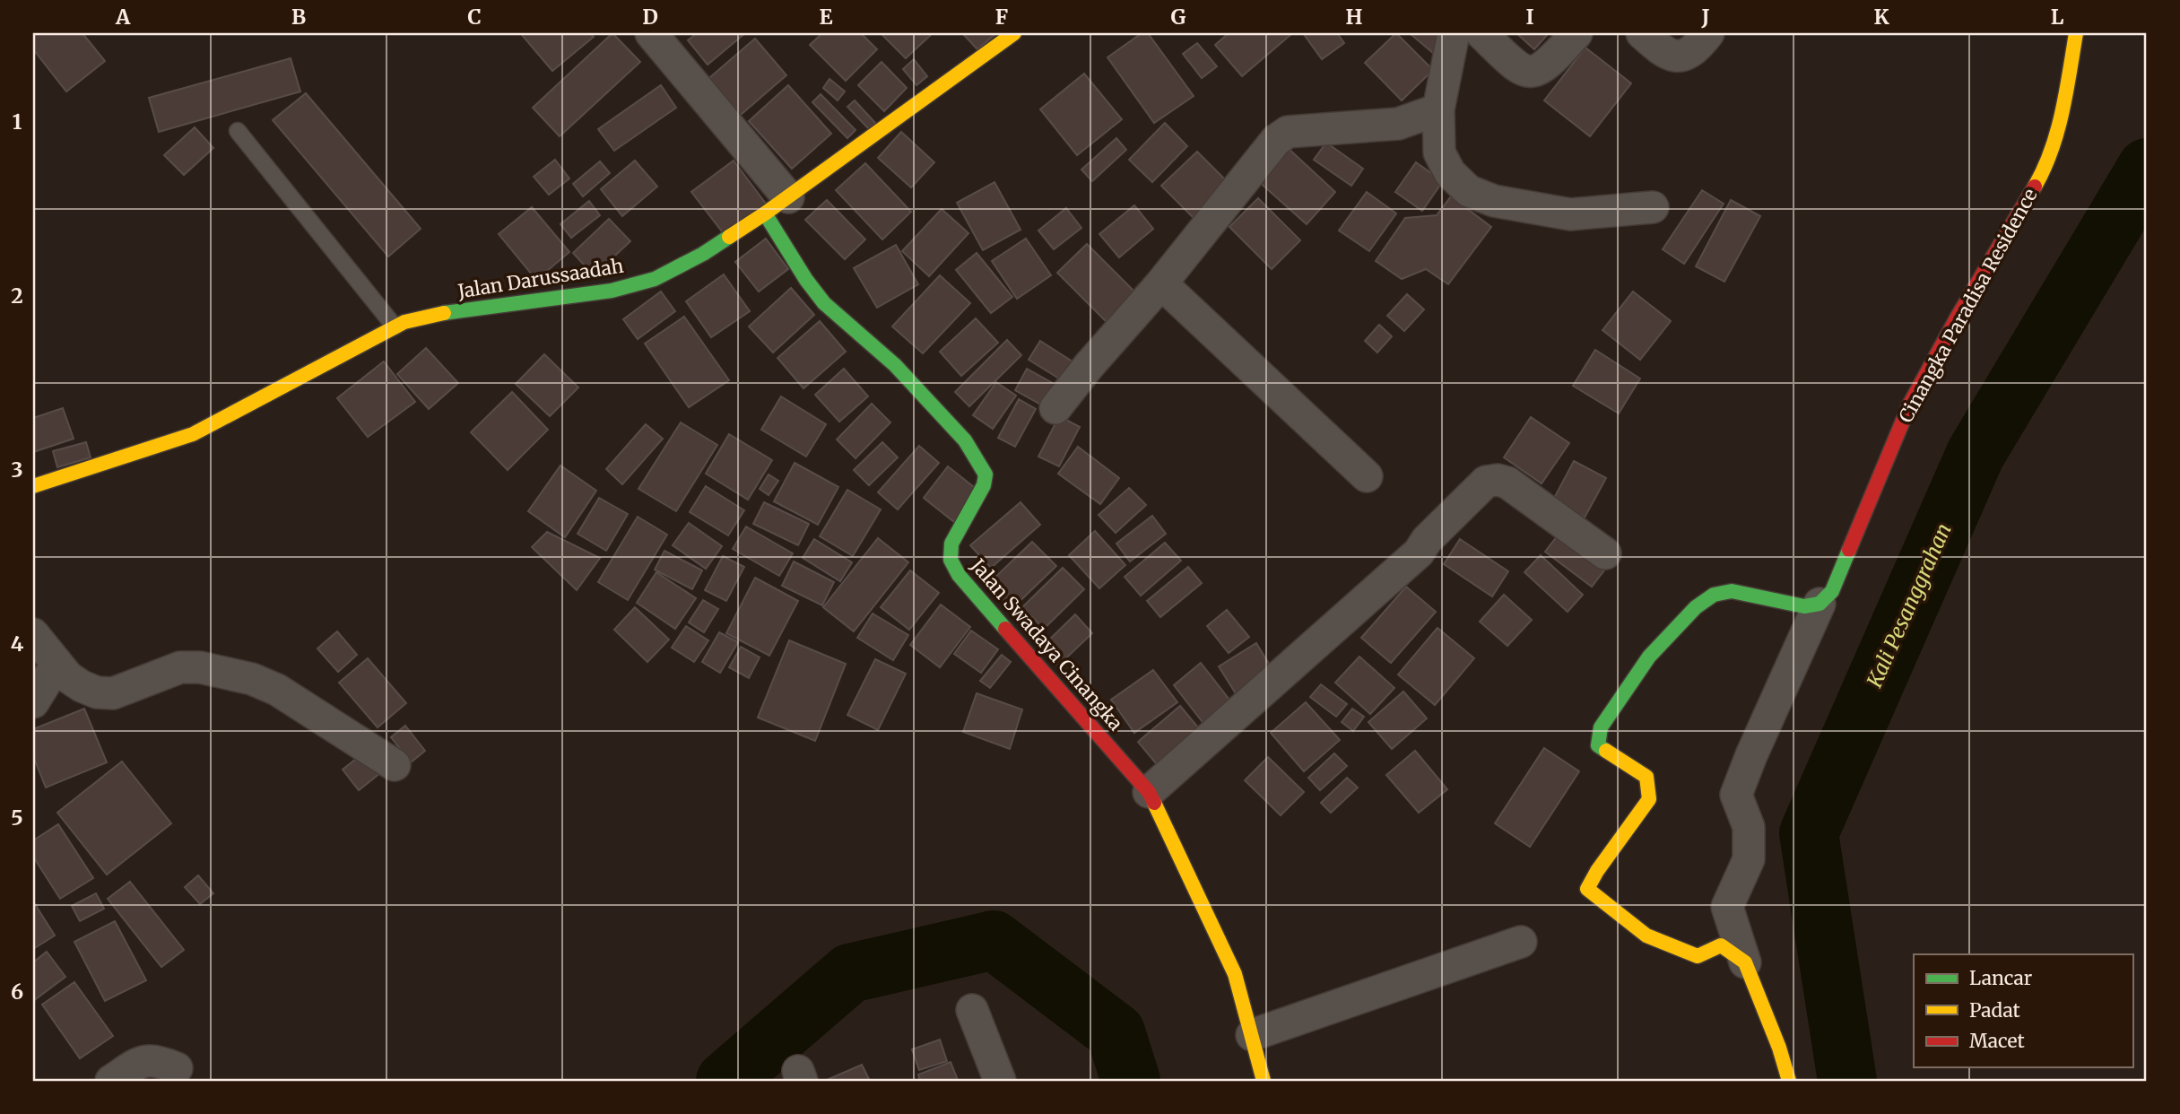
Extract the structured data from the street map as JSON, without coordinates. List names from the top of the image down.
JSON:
{
  "streets": {
    "street": ["Jalan Darussaadah", "Cinangka Paradisa Residence", "Jalan Swadaya Cinangka"]
  },
  "crossings": [
    ["Jalan Darussaadah", "Jalan Swadaya Cinangka"]
  ],
  "water": ["Kali Pesanggrahan"],
  "legend": ["Lancar", "Padat", "Macet"],
  "grid": {
    "columns": [
      "A",
      "B",
      "C",
      "D",
      "E",
      "F",
      "G",
      "H",
      "I",
      "J",
      "K",
      "L"
    ],
    "rows": [
      "1",
      "2",
      "3",
      "4",
      "5",
      "6"
    ]
  }
}
